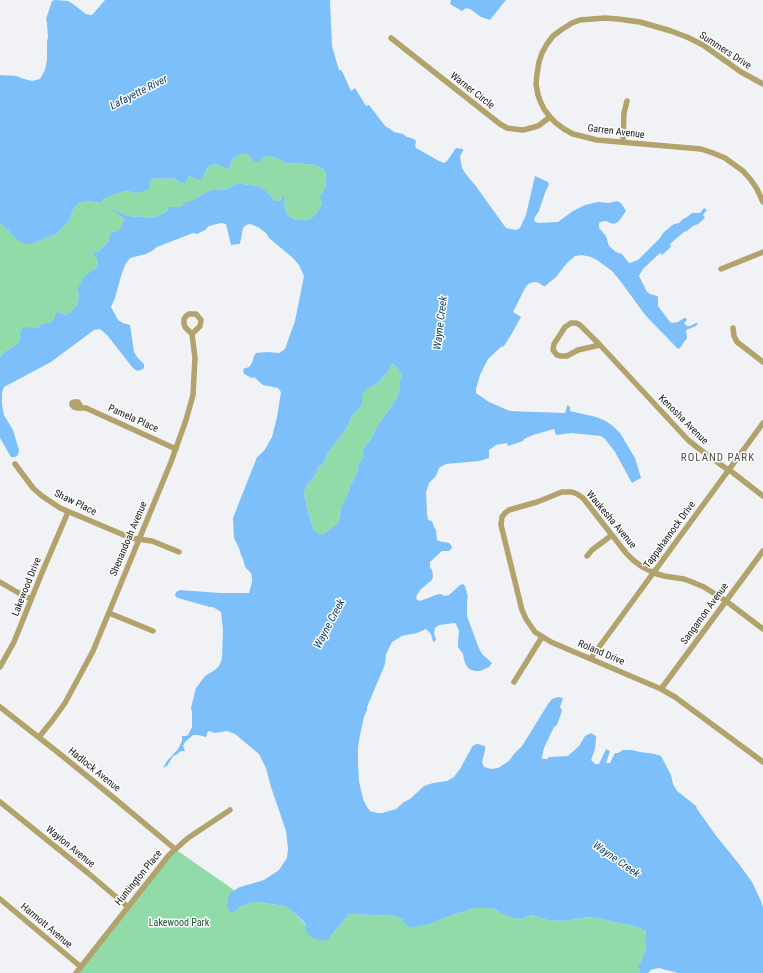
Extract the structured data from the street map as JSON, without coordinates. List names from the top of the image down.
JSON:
{
  "streets": {
    "street": [
      "Summers Drive",
      "Warner Circle",
      "Garren Avenue",
      "Pamela Place",
      "Kenosha Avenue",
      "Shaw Place",
      "Waukesha Avenue",
      "Tappahannock Drive",
      "Shenandoah Avenue",
      "Lakewood Drive",
      "Sangamon Avenue",
      "Roland Drive",
      "Hadlock Avenue",
      "Waylon Avenue",
      "Huntington Place",
      "Harmott Avenue"
    ]
  },
  "crossings": [
    ["Summers Drive", "Garren Avenue"],
    ["Warner Circle", "Garren Avenue"],
    ["Pamela Place", "Shenandoah Avenue"],
    ["Kenosha Avenue", "Tappahannock Drive"],
    ["Shaw Place", "Shenandoah Avenue"],
    ["Shaw Place", "Lakewood Drive"],
    ["Waukesha Avenue", "Tappahannock Drive"],
    ["Waukesha Avenue", "Sangamon Avenue"],
    ["Waukesha Avenue", "Roland Drive"],
    ["Tappahannock Drive", "Roland Drive"],
    ["Shenandoah Avenue", "Hadlock Avenue"],
    ["Sangamon Avenue", "Roland Drive"],
    ["Hadlock Avenue", "Huntington Place"],
    ["Waylon Avenue", "Huntington Place"],
    ["Huntington Place", "Harmott Avenue"]
  ],
  "districts": ["ROLAND PARK"],
  "water": ["Lafayette River", "Wayne Creek"],
  "parks": ["Lakewood Park"]
}
